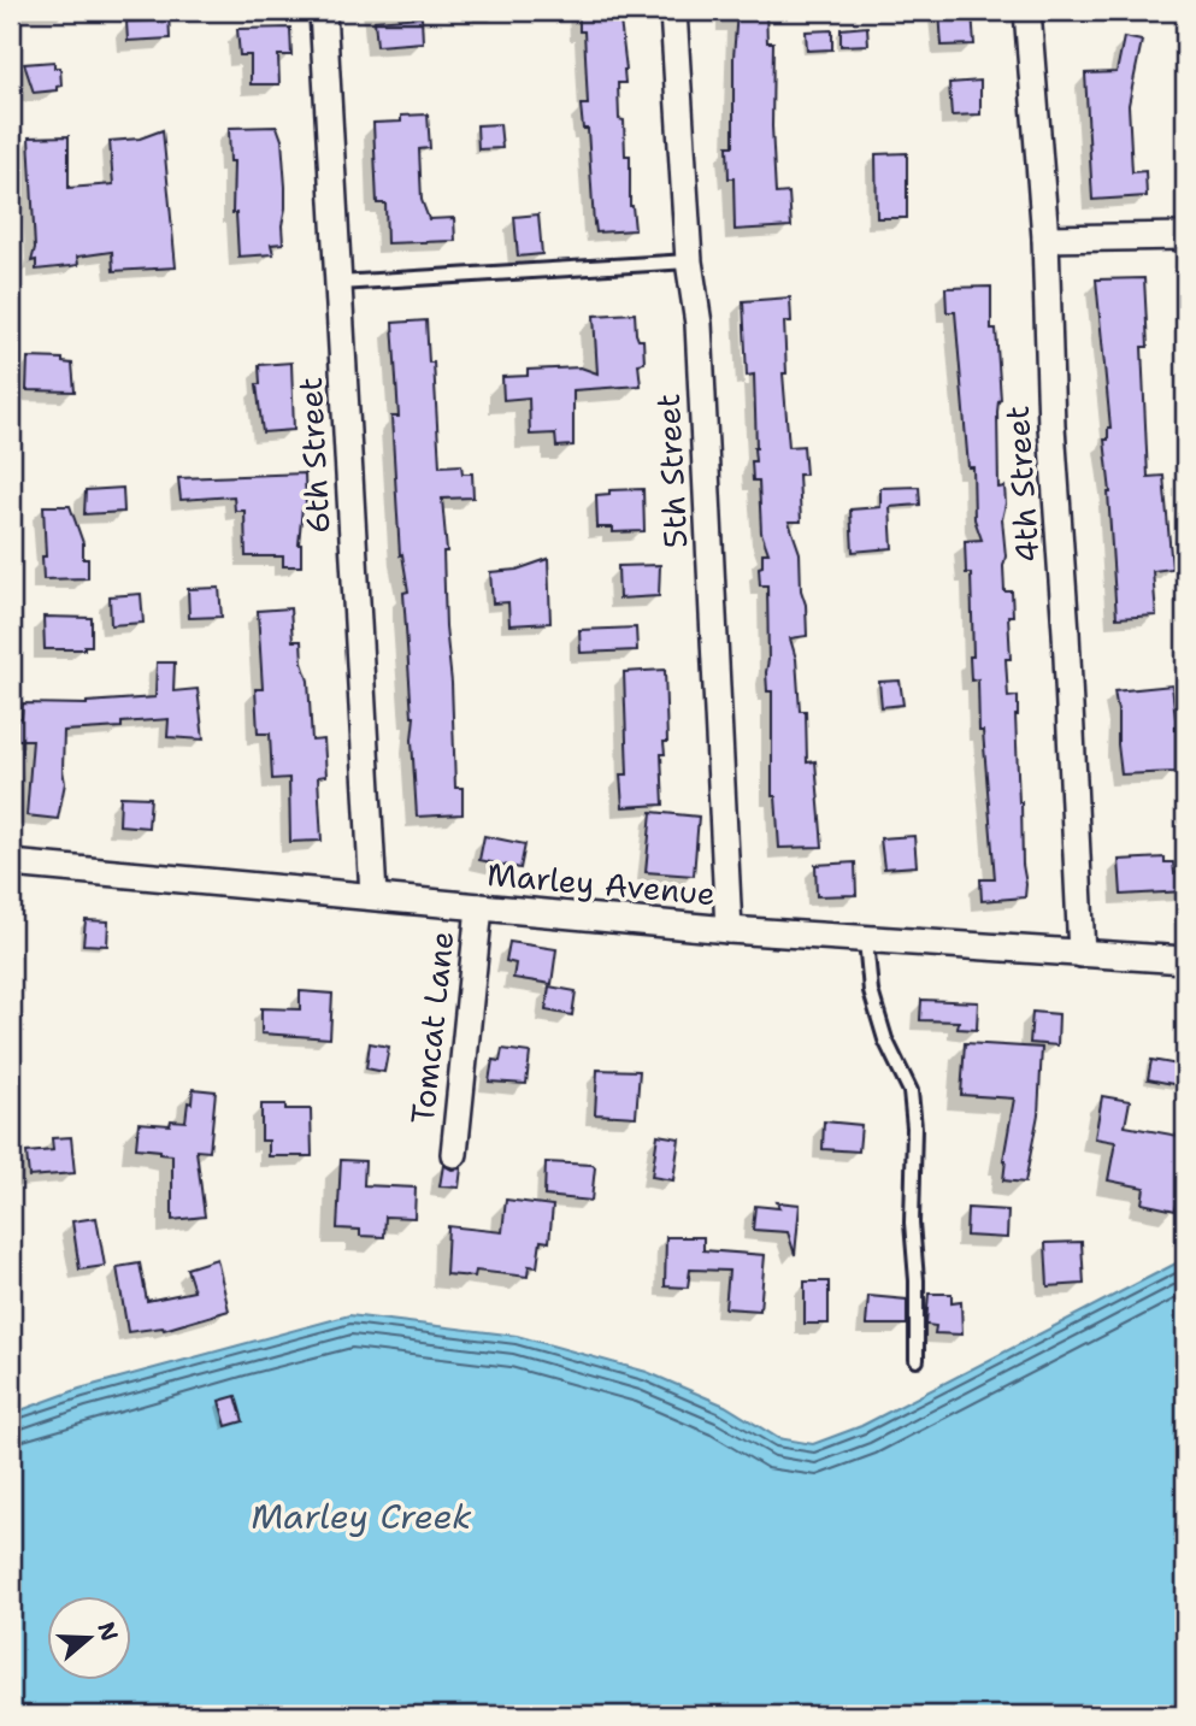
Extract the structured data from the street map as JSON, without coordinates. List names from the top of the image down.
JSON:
{
  "streets": {
    "street": [
      "6th Street",
      "5th Street",
      "4th Street",
      "Marley Avenue",
      "Tomcat Lane"
    ]
  },
  "crossings": [
    ["6th Street", "Marley Avenue"],
    ["5th Street", "Marley Avenue"],
    ["4th Street", "Marley Avenue"],
    ["Marley Avenue", "Tomcat Lane"]
  ],
  "water": ["Marley Creek"],
  "north": "right"
}
